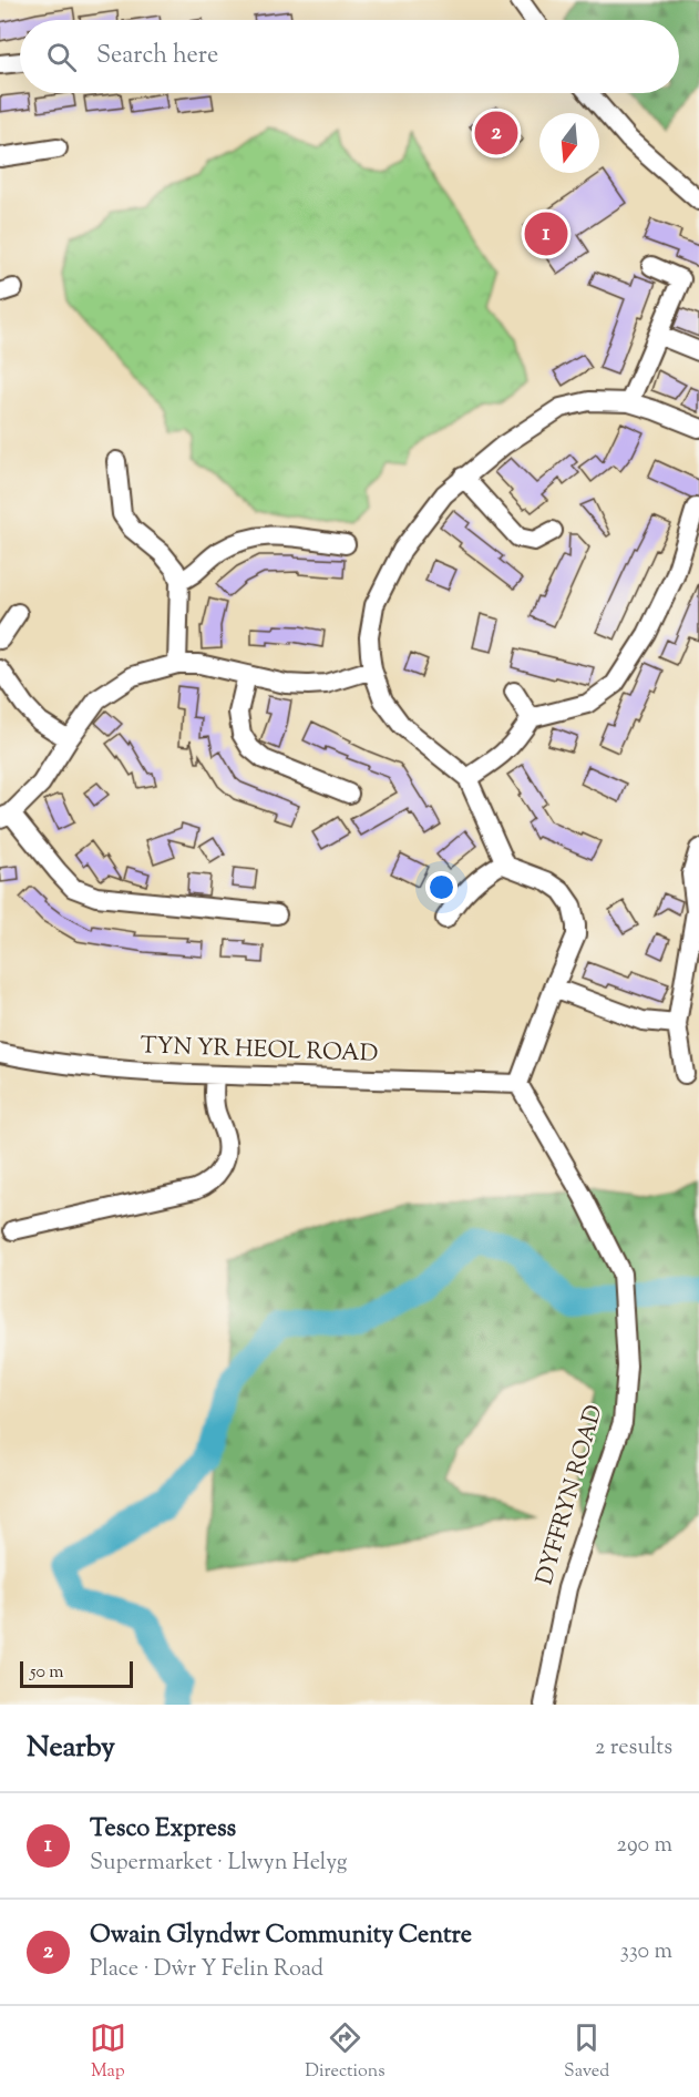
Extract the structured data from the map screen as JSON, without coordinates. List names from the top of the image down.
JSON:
{
  "streets": {
    "street": ["TYN YR HEOL ROAD", "DYFFRYN ROAD"]
  },
  "crossings": [
    ["TYN YR HEOL ROAD", "DYFFRYN ROAD"]
  ],
  "scale_bar": "50 m",
  "north": "bottom",
  "page": {
    "search": "Search here",
    "pins": ["2", "1"],
    "scale": "50 m",
    "heading": ["Nearby", "2 results"],
    "list": [
      {
        "mark": "1",
        "name": "Tesco Express",
        "note": "Supermarket · Llwyn Helyg",
        "value": "290 m"
      },
      {
        "mark": "2",
        "name": "Owain Glyndwr Community Centre",
        "note": "Place · Dŵr Y Felin Road",
        "value": "330 m"
      }
    ],
    "nav": ["Map", "Directions", "Saved"]
  }
}
